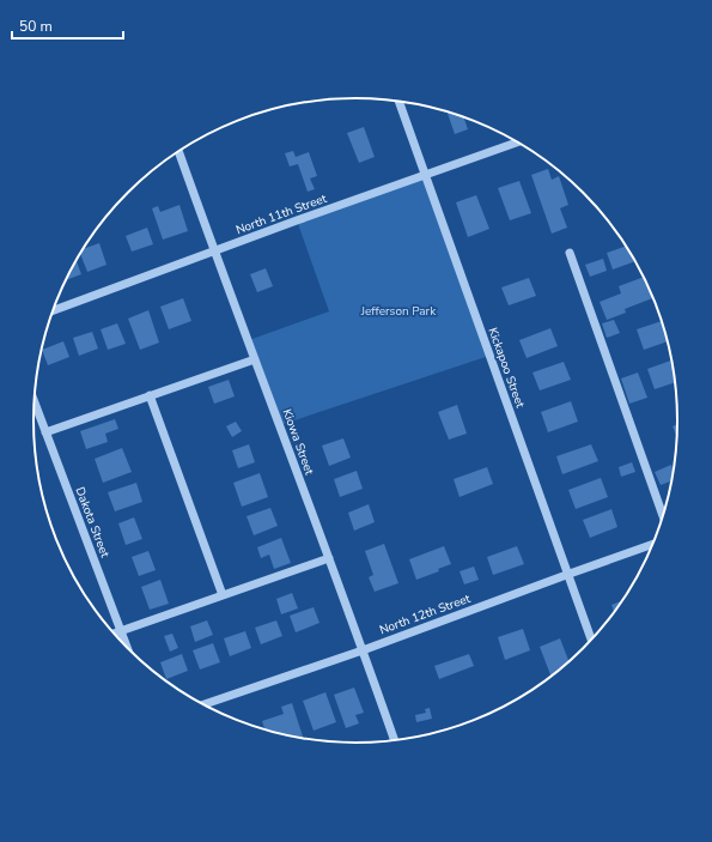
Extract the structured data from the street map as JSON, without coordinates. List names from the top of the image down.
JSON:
{
  "streets": {
    "street": [
      "North 11th Street",
      "Kickapoo Street",
      "Kiowa Street",
      "Dakota Street",
      "North 12th Street"
    ]
  },
  "crossings": [
    ["North 11th Street", "Kickapoo Street"],
    ["North 11th Street", "Kiowa Street"],
    ["Kickapoo Street", "North 12th Street"],
    ["Kiowa Street", "North 12th Street"]
  ],
  "parks": ["Jefferson Park"],
  "scale_bar": "50 m"
}
